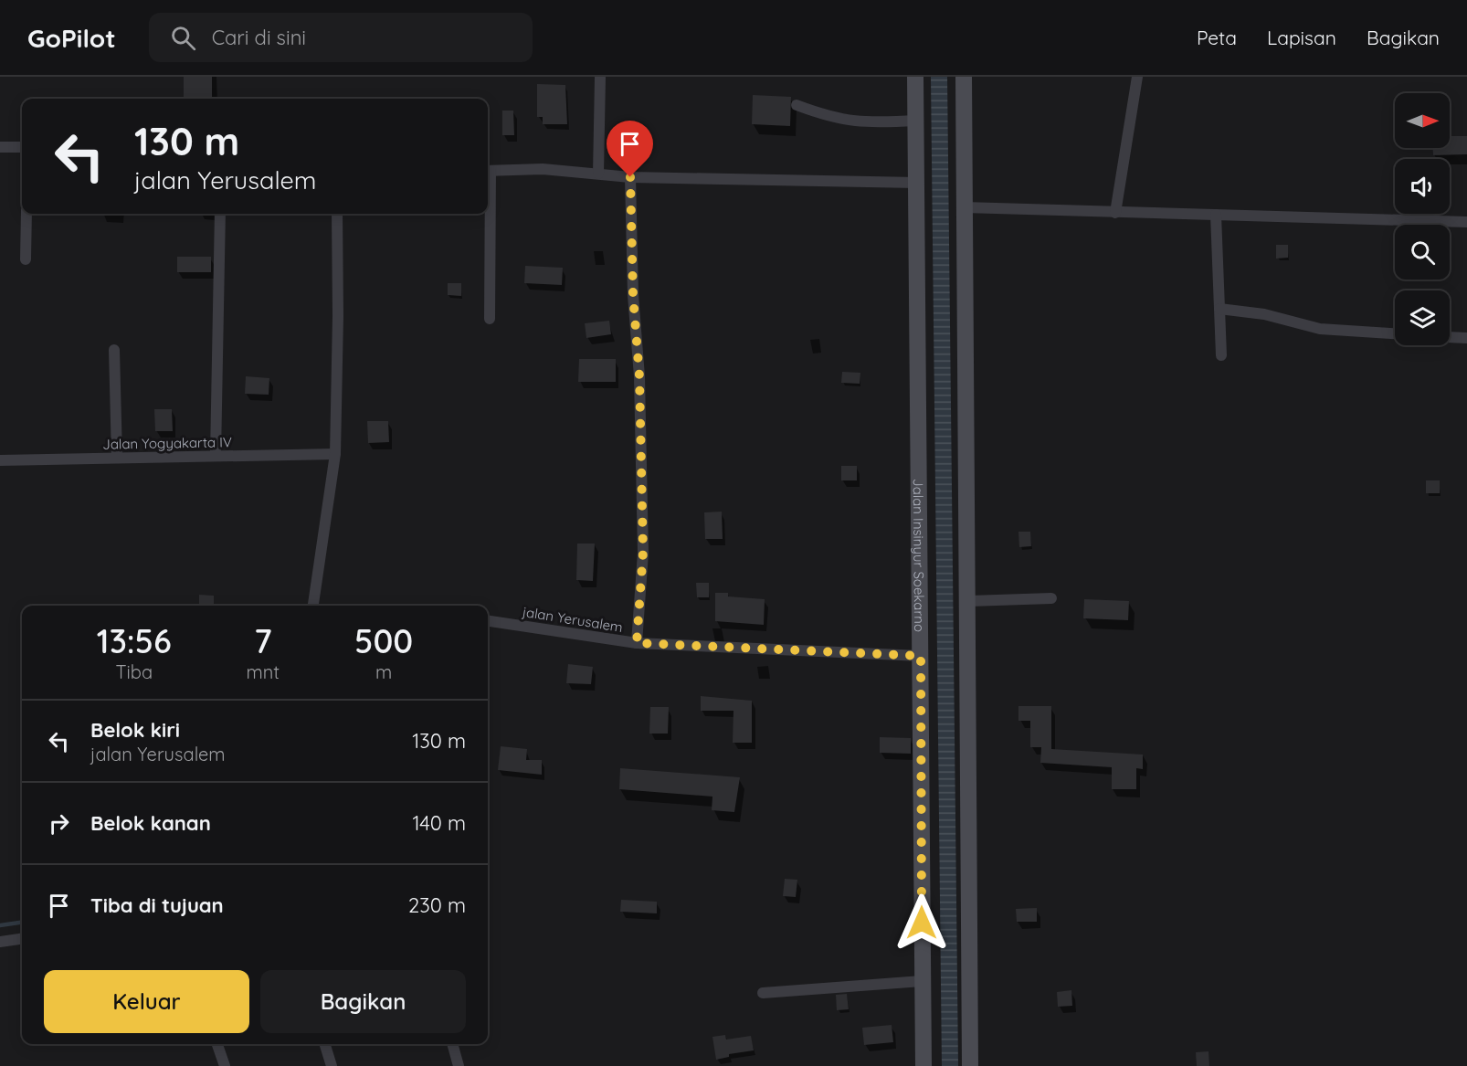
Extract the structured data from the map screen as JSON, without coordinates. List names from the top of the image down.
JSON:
{
  "streets": {
    "street": ["Jalan Yogyakarta IV", "Jalan Insinyur Soekarno", "jalan Yerusalem"]
  },
  "crossings": [
    ["Jalan Insinyur Soekarno", "jalan Yerusalem"]
  ],
  "north": "right",
  "page": {
    "header": "GoPilot",
    "search": "Cari di sini",
    "nav": ["Peta", "Lapisan", "Bagikan"],
    "turn": ["130 m", "jalan Yerusalem"],
    "eta": [
      "13:56",
      "Tiba",
      "7",
      "mnt",
      "500",
      "m"
    ],
    "list": [
      {
        "name": "Belok kiri",
        "note": "jalan Yerusalem",
        "value": "130 m"
      },
      {
        "name": "Belok kanan",
        "value": "140 m"
      },
      {
        "name": "Tiba di tujuan",
        "value": "230 m"
      }
    ],
    "buttons": ["Keluar", "Bagikan"]
  }
}
